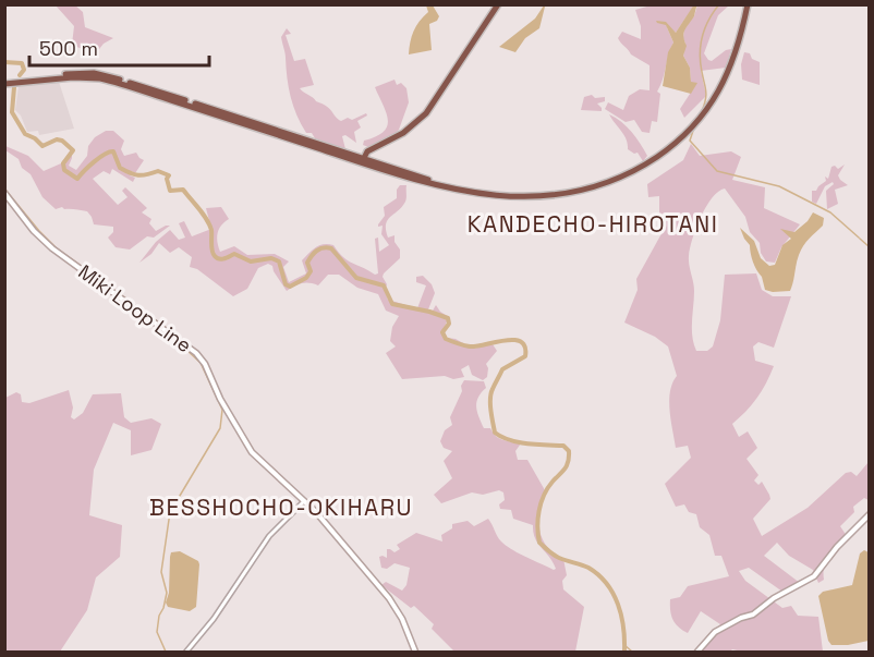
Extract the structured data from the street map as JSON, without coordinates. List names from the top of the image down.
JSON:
{
  "streets": {
    "main road": ["Miki Loop Line"]
  },
  "districts": ["KANDECHO-HIROTANI", "BESSHOCHO-OKIHARU"],
  "scale_bar": "500 m"
}
